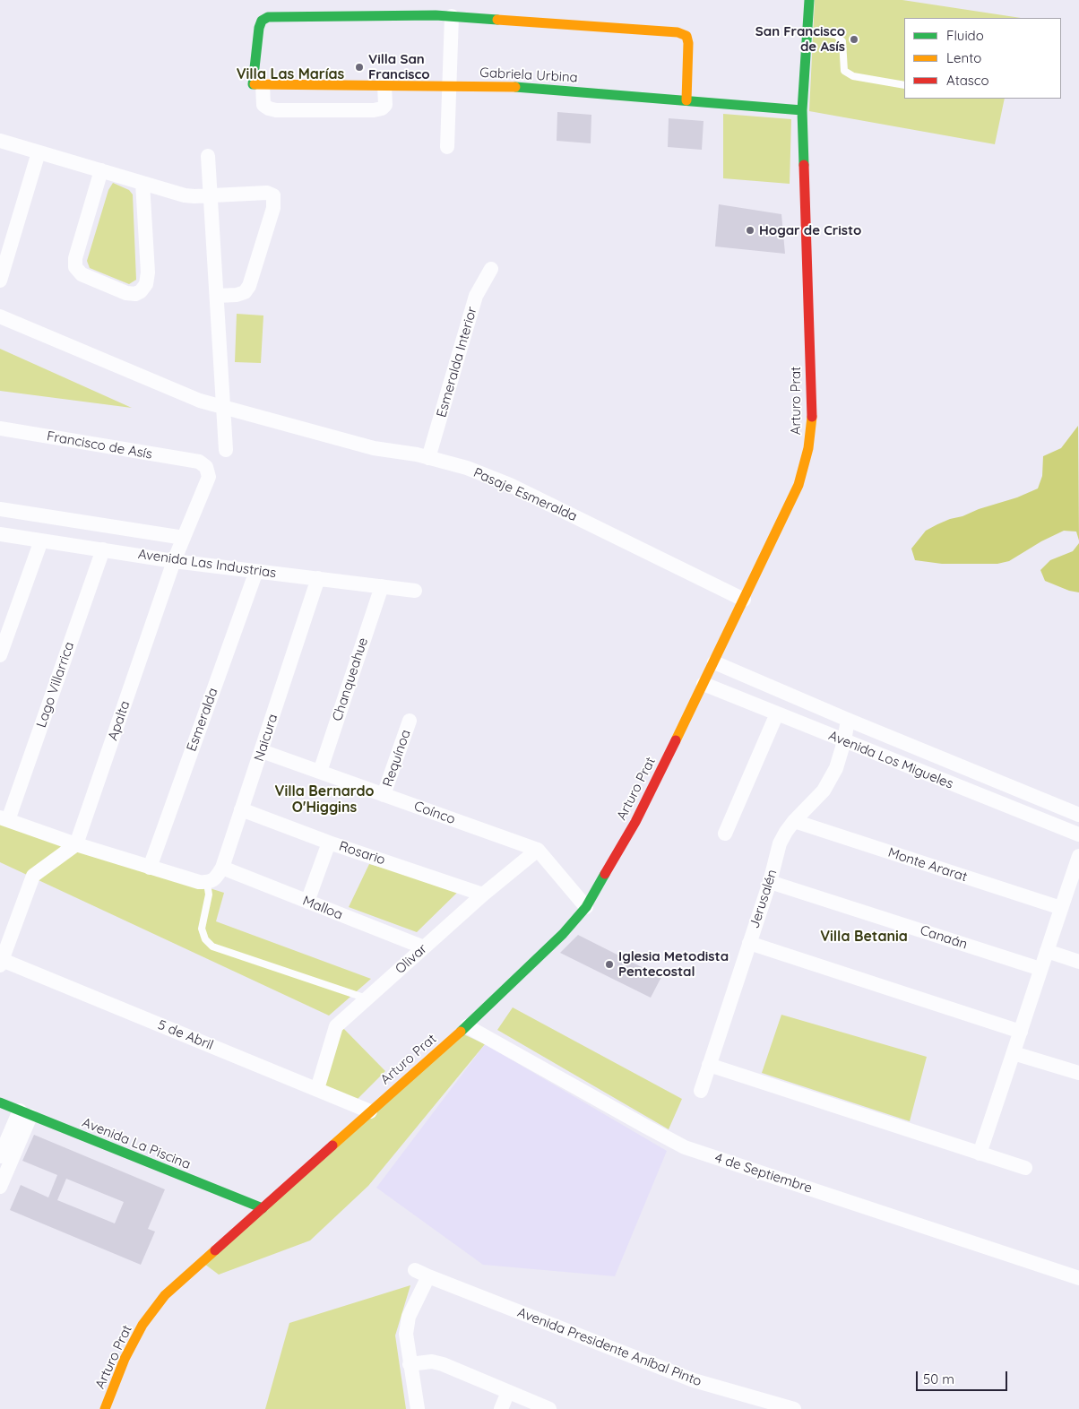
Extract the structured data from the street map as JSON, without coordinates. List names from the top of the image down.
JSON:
{
  "streets": {
    "main road": ["Gabriela Urbina", "Arturo Prat", "Avenida La Piscina"],
    "street": [
      "Esmeralda Interior",
      "Francisco de Asís",
      "Pasaje Esmeralda",
      "Avenida Las Industrias",
      "Chanqueahue",
      "Lago Villarrica",
      "Esmeralda",
      "Apalta",
      "Naicura",
      "Requínoa",
      "Avenida Los Migueles",
      "Coínco",
      "Rosario",
      "Monte Ararat",
      "Jerusalén",
      "Malloa",
      "Canaán",
      "Olivar",
      "5 de Abril",
      "4 de Septiembre",
      "Avenida Presidente Aníbal Pinto"
    ]
  },
  "crossings": [
    ["Gabriela Urbina", "Arturo Prat"],
    ["Esmeralda Interior", "Pasaje Esmeralda"],
    ["Arturo Prat", "Pasaje Esmeralda"],
    ["Arturo Prat", "Avenida Los Migueles"],
    ["Arturo Prat", "5 de Abril"],
    ["Arturo Prat", "Avenida La Piscina"],
    ["Arturo Prat", "4 de Septiembre"],
    ["Francisco de Asís", "Apalta"],
    ["Avenida Las Industrias", "Chanqueahue"],
    ["Avenida Las Industrias", "Lago Villarrica"],
    ["Avenida Las Industrias", "Esmeralda"],
    ["Avenida Las Industrias", "Apalta"],
    ["Avenida Las Industrias", "Naicura"],
    ["Chanqueahue", "Coínco"],
    ["Naicura", "Coínco"],
    ["Naicura", "Rosario"],
    ["Naicura", "Malloa"],
    ["Requínoa", "Coínco"],
    ["Avenida Los Migueles", "Jerusalén"],
    ["Coínco", "Olivar"],
    ["Rosario", "Olivar"],
    ["Monte Ararat", "Jerusalén"],
    ["Jerusalén", "Canaán"],
    ["Malloa", "Olivar"],
    ["Olivar", "5 de Abril"]
  ],
  "districts": ["Villa Las Marías", "Villa Bernardo O'Higgins", "Villa Betania"],
  "places": [
    "San Francisco de Asís",
    "Villa San Francisco",
    "Hogar de Cristo",
    "Iglesia Metodista Pentecostal"
  ],
  "legend": ["Fluido", "Lento", "Atasco"],
  "scale_bar": "50 m"
}
